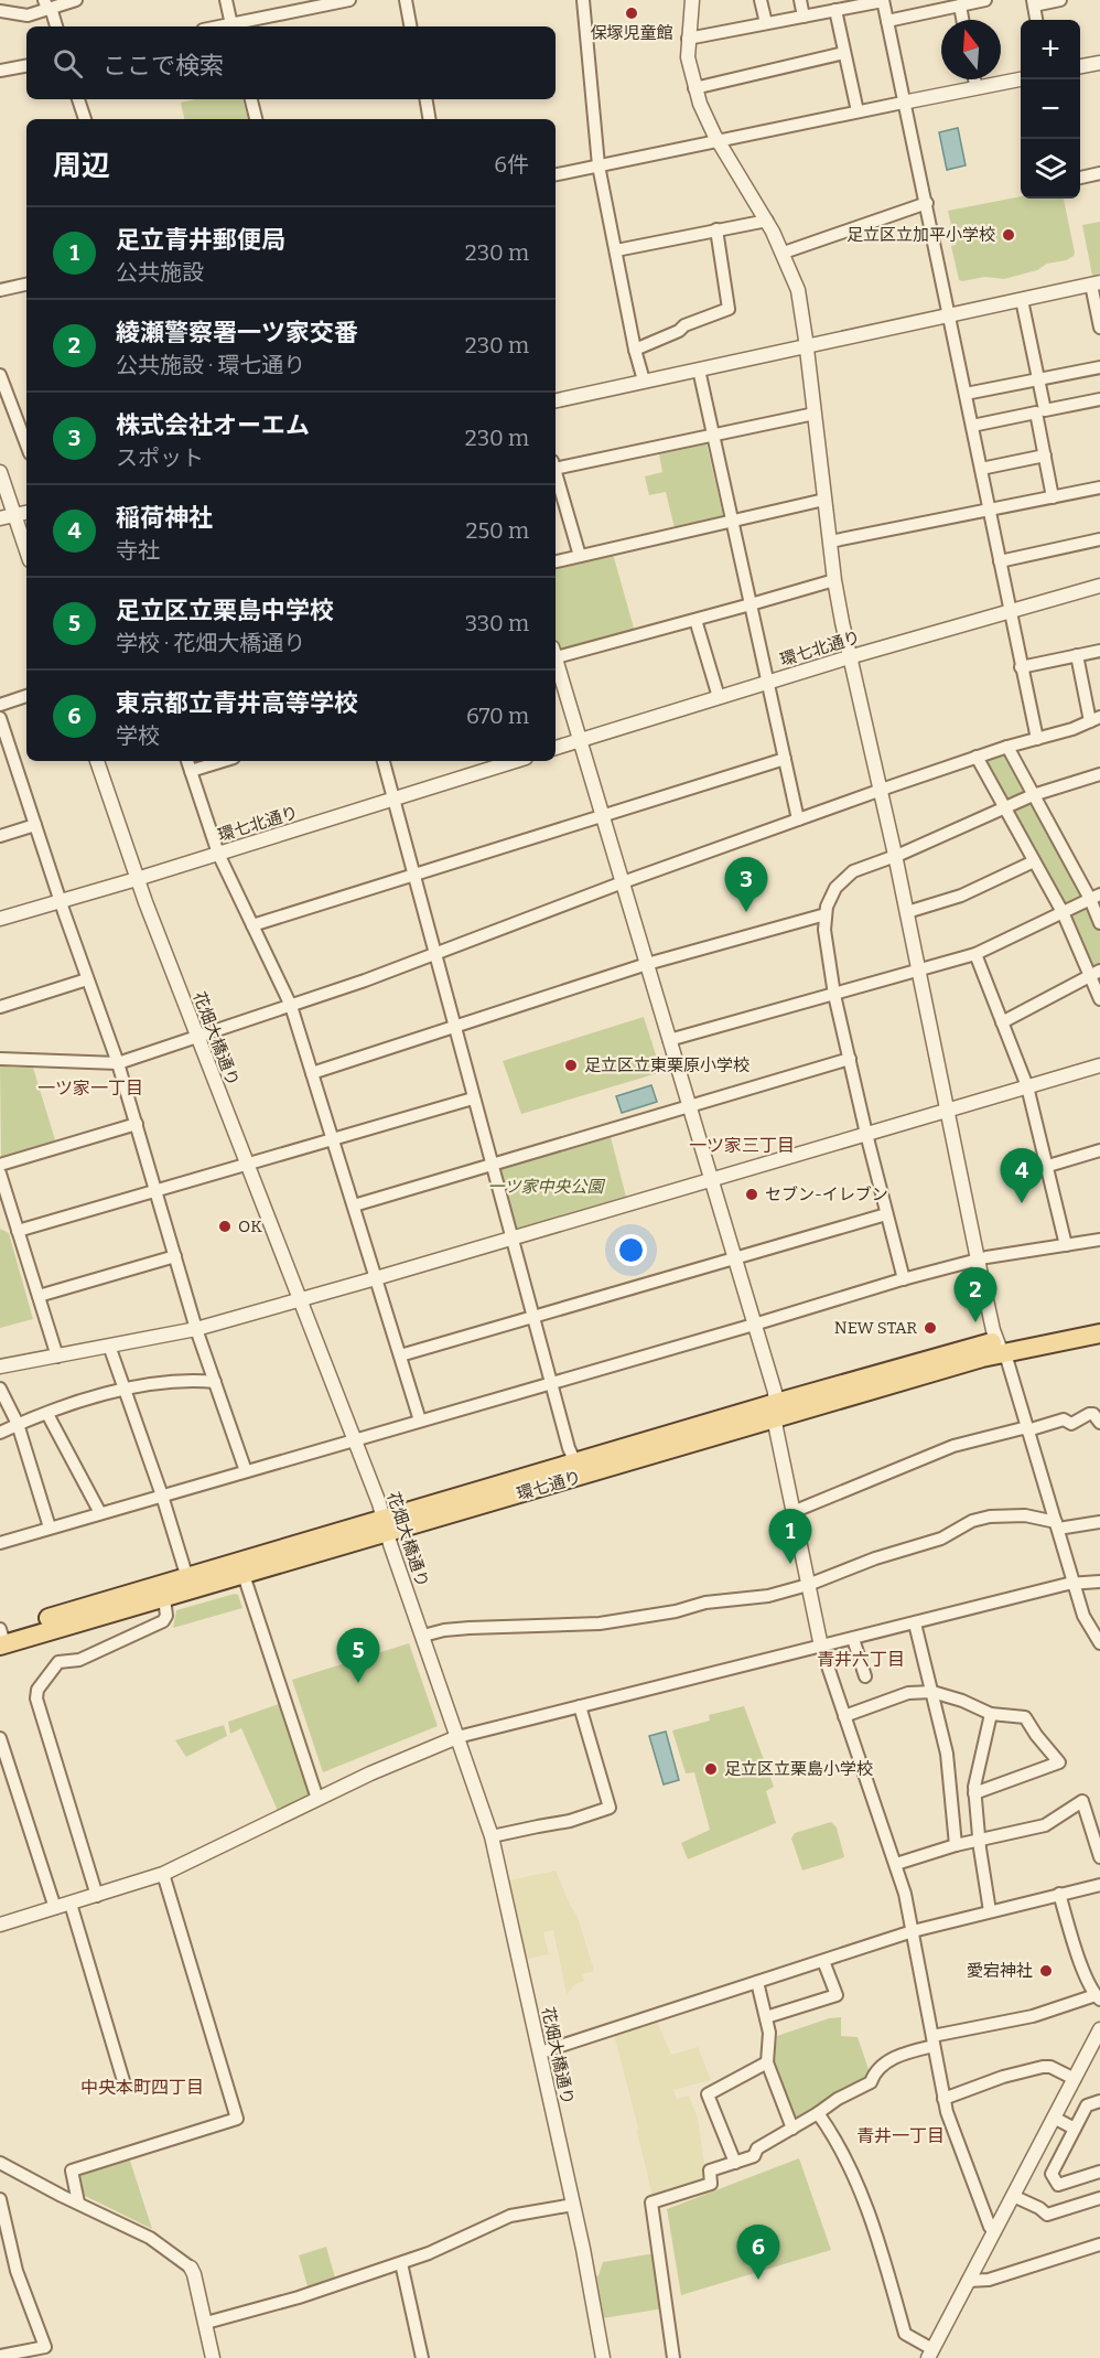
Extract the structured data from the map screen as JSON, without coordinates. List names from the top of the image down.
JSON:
{
  "streets": {
    "main road": ["環七通り"],
    "street": ["環七北通り", "花畑大橋通り"]
  },
  "crossings": [
    ["環七北通り", "花畑大橋通り"],
    ["花畑大橋通り", "環七通り"]
  ],
  "districts": [
    "一ツ家一丁目",
    "一ツ家三丁目",
    "青井六丁目",
    "中央本町四丁目",
    "青井一丁目"
  ],
  "parks": ["一ツ家中央公園"],
  "places": [
    "保塚児童館",
    "足立区立加平小学校",
    "足立区立東栗原小学校",
    "セブン-イレブン",
    "OK",
    "NEW STAR",
    "足立区立栗島小学校",
    "愛宕神社"
  ],
  "north": "top",
  "page": {
    "map_buttons": ["+", "−"],
    "search": "ここで検索",
    "heading": ["周辺", "6件"],
    "list": [
      {
        "mark": "1",
        "name": "足立青井郵便局",
        "note": "公共施設",
        "value": "230 m"
      },
      {
        "mark": "2",
        "name": "綾瀬警察署一ツ家交番",
        "note": "公共施設 · 環七通り",
        "value": "230 m"
      },
      {
        "mark": "3",
        "name": "株式会社オーエム",
        "note": "スポット",
        "value": "230 m"
      },
      {
        "mark": "4",
        "name": "稲荷神社",
        "note": "寺社",
        "value": "250 m"
      },
      {
        "mark": "5",
        "name": "足立区立栗島中学校",
        "note": "学校 · 花畑大橋通り",
        "value": "330 m"
      },
      {
        "mark": "6",
        "name": "東京都立青井高等学校",
        "note": "学校",
        "value": "670 m"
      }
    ],
    "pins": [
      "3",
      "4",
      "2",
      "1",
      "5",
      "6"
    ]
  }
}
